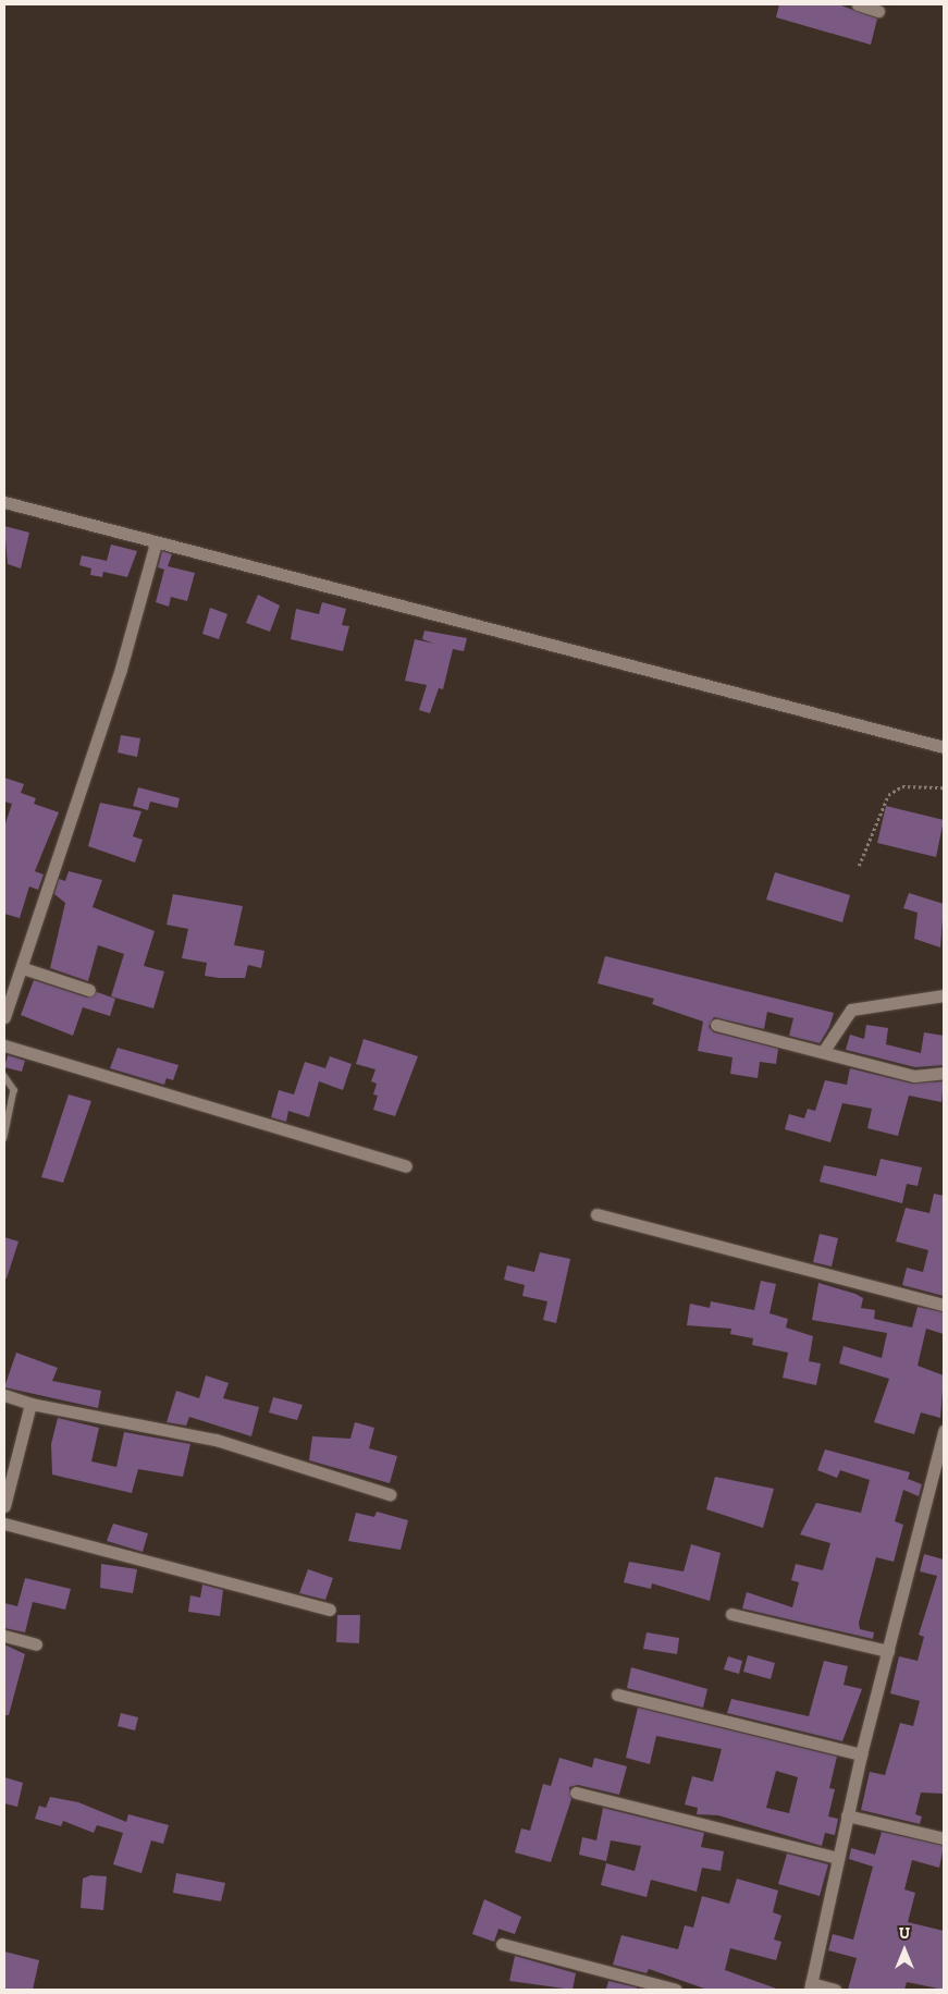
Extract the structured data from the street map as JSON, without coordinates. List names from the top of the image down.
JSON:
{
  "north": "top"
}
